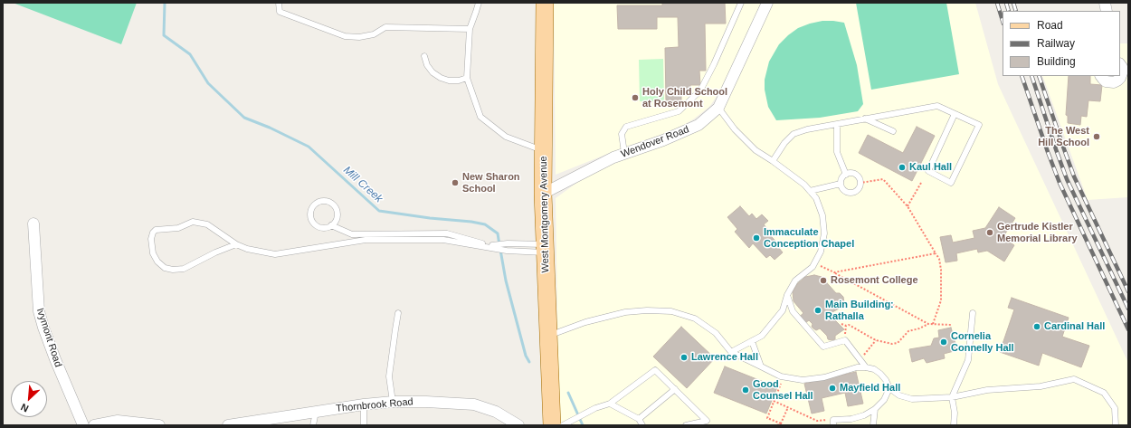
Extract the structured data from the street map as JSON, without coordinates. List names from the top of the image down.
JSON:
{
  "streets": {
    "main road": ["West Montgomery Avenue"],
    "street": ["Wendover Road", "Ivymont Road", "Thornbrook Road"]
  },
  "crossings": [
    ["Wendover Road", "West Montgomery Avenue"]
  ],
  "water": ["Mill Creek"],
  "places": [
    "Holy Child School at Rosemont",
    "The West Hill School",
    "Kaul Hall",
    "New Sharon School",
    "Gertrude Kistler Memorial Library",
    "Immaculate Conception Chapel",
    "Rosemont College",
    "Main Building: Rathalla",
    "Cardinal Hall",
    "Cornelia Connelly Hall",
    "Lawrence Hall",
    "Mayfield Hall",
    "Good Counsel Hall"
  ],
  "legend": ["Road", "Railway", "Building"],
  "north": "bottom left"
}
